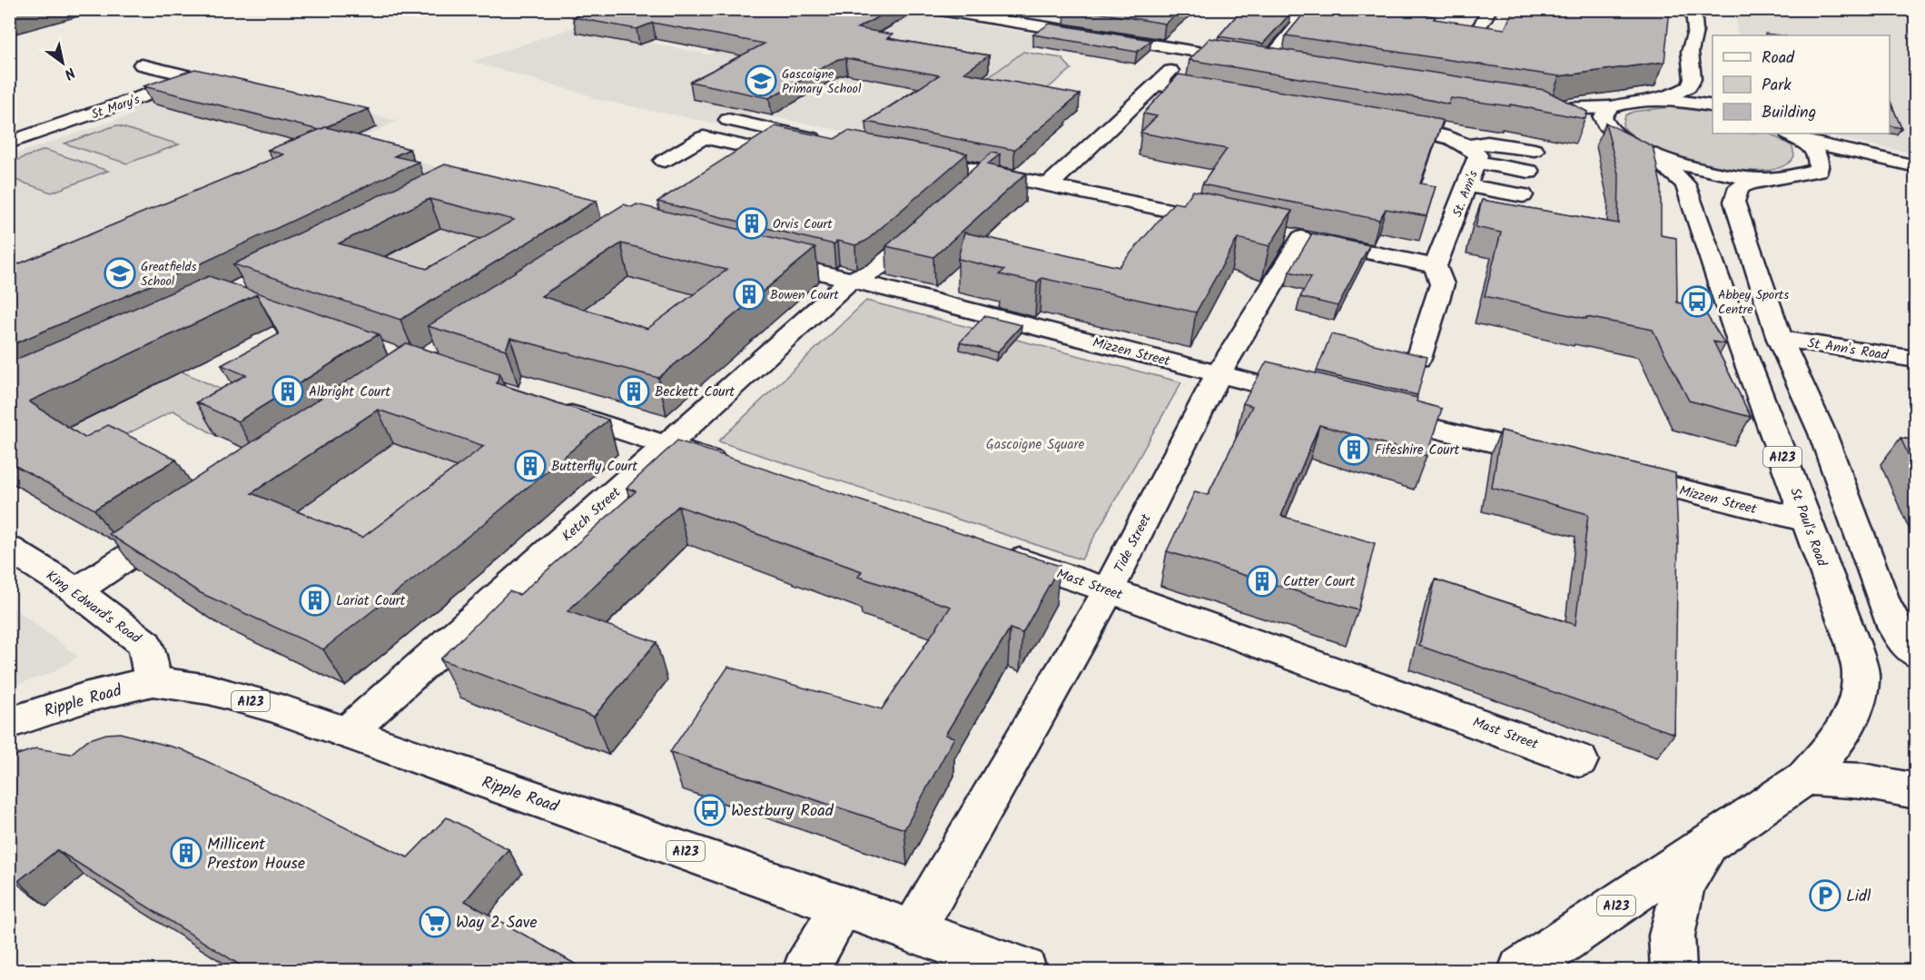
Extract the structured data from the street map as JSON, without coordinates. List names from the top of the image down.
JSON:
{
  "streets": {
    "street": [
      "St Mary's",
      "St. Ann's",
      "St Ann's Road",
      "Mizzen Street",
      "A123",
      "Ketch Street",
      "St Paul's Road",
      "Tide Street",
      "Mast Street",
      "King Edward's Road",
      "Ripple Road"
    ]
  },
  "crossings": [
    ["St. Ann's", "Tide Street"],
    ["St Ann's Road", "St Paul's Road"],
    ["Mizzen Street", "Ketch Street"],
    ["Mizzen Street", "St Paul's Road"],
    ["Mizzen Street", "Tide Street"],
    ["Ketch Street", "Ripple Road"],
    ["Tide Street", "Mast Street"],
    ["Tide Street", "Ripple Road"],
    ["King Edward's Road", "Ripple Road"]
  ],
  "parks": ["Gascoigne Square"],
  "places": {
    "school or university": ["Gascoigne Primary School", "Greatfields School"],
    "building": [
      "Orvis Court",
      "Bowen Court",
      "Albright Court",
      "Beckett Court",
      "Fifeshire Court",
      "Butterfly Court",
      "Cutter Court",
      "Lariat Court",
      "Millicent Preston House"
    ],
    "bus stop": ["Abbey Sports Centre", "Westbury Road"],
    "parking": ["Lidl"],
    "supermarket": ["Way 2 Save"]
  },
  "legend": ["Road", "Park", "Building"],
  "north": "bottom right"
}
